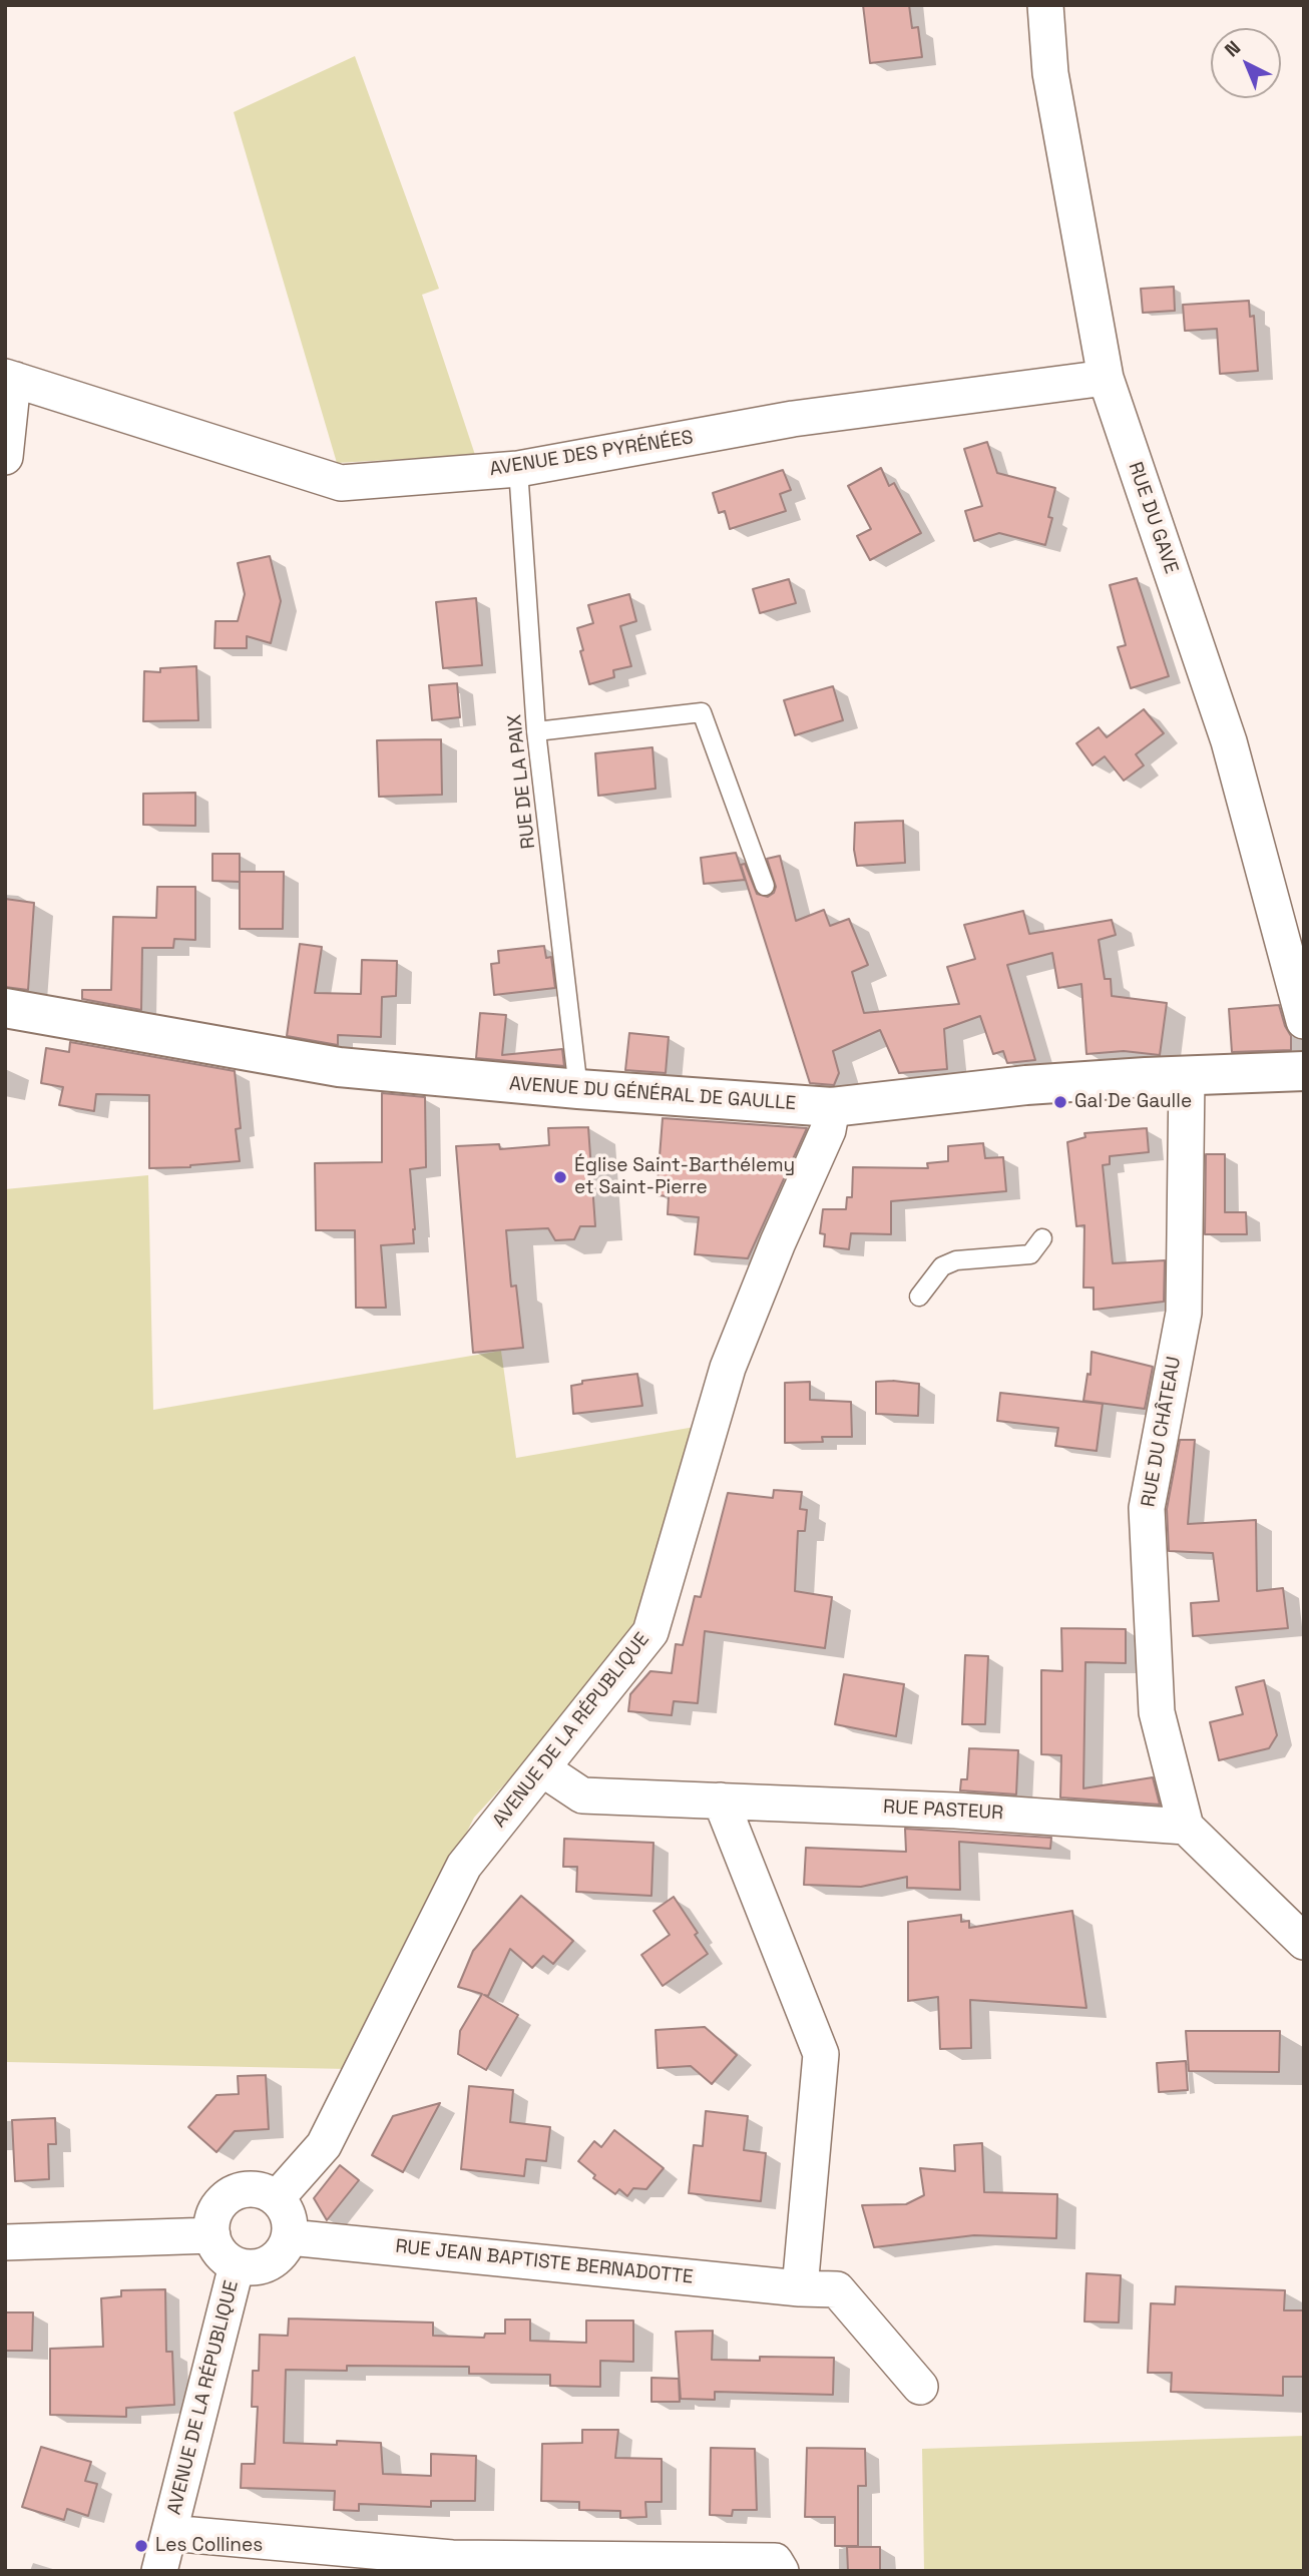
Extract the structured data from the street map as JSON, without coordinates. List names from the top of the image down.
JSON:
{
  "streets": {
    "main road": ["AVENUE DU GÉNÉRAL DE GAULLE"],
    "street": [
      "AVENUE DES PYRÉNÉES",
      "RUE DU GAVE",
      "RUE DU CHÂTEAU",
      "AVENUE DE LA RÉPUBLIQUE",
      "RUE PASTEUR",
      "RUE JEAN BAPTISTE BERNADOTTE"
    ],
    "lane": ["RUE DE LA PAIX"]
  },
  "crossings": [
    ["AVENUE DES PYRÉNÉES", "RUE DU GAVE"],
    ["AVENUE DES PYRÉNÉES", "RUE DE LA PAIX"],
    ["RUE DE LA PAIX", "AVENUE DU GÉNÉRAL DE GAULLE"],
    ["AVENUE DU GÉNÉRAL DE GAULLE", "RUE DU CHÂTEAU"],
    ["AVENUE DU GÉNÉRAL DE GAULLE", "AVENUE DE LA RÉPUBLIQUE"],
    ["RUE DU CHÂTEAU", "RUE PASTEUR"],
    ["AVENUE DE LA RÉPUBLIQUE", "RUE PASTEUR"],
    ["AVENUE DE LA RÉPUBLIQUE", "RUE JEAN BAPTISTE BERNADOTTE"]
  ],
  "places": ["Gal De Gaulle", "Église Saint-Barthélemy et Saint-Pierre", "Les Collines"],
  "north": "top left"
}
